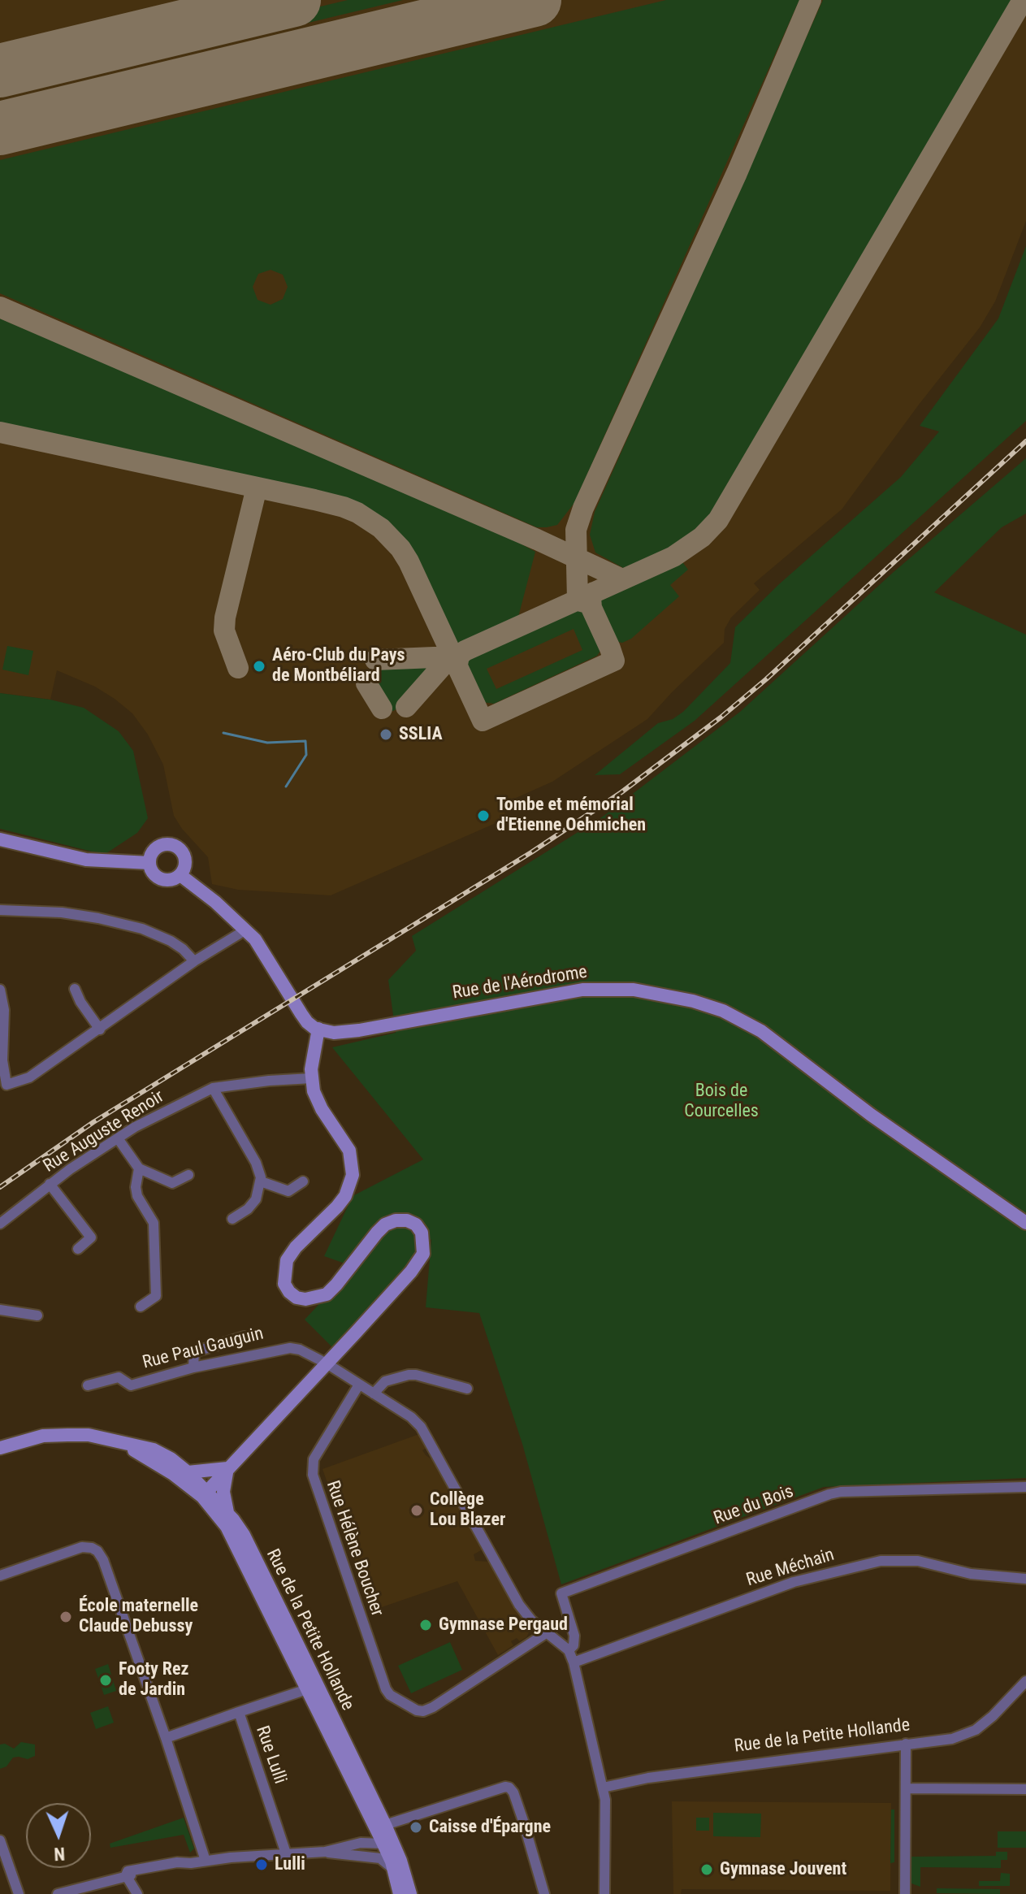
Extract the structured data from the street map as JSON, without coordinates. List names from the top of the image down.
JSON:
{
  "streets": {
    "street": [
      "Rue de l'Aérodrome",
      "Rue Auguste Renoir",
      "Rue Paul Gauguin",
      "Rue du Bois",
      "Rue Hélène Boucher",
      "Rue Méchain",
      "Rue de la Petite Hollande",
      "Rue Lulli"
    ]
  },
  "parks": ["Bois de Courcelles"],
  "places": [
    "Aéro-Club du Pays de Montbéliard",
    "SSLIA",
    "Tombe et mémorial d'Etienne Oehmichen",
    "Collège Lou Blazer",
    "École maternelle Claude Debussy",
    "Gymnase Pergaud",
    "Footy Rez de Jardin",
    "Caisse d'Épargne",
    "Lulli",
    "Gymnase Jouvent"
  ],
  "north": "bottom"
}
